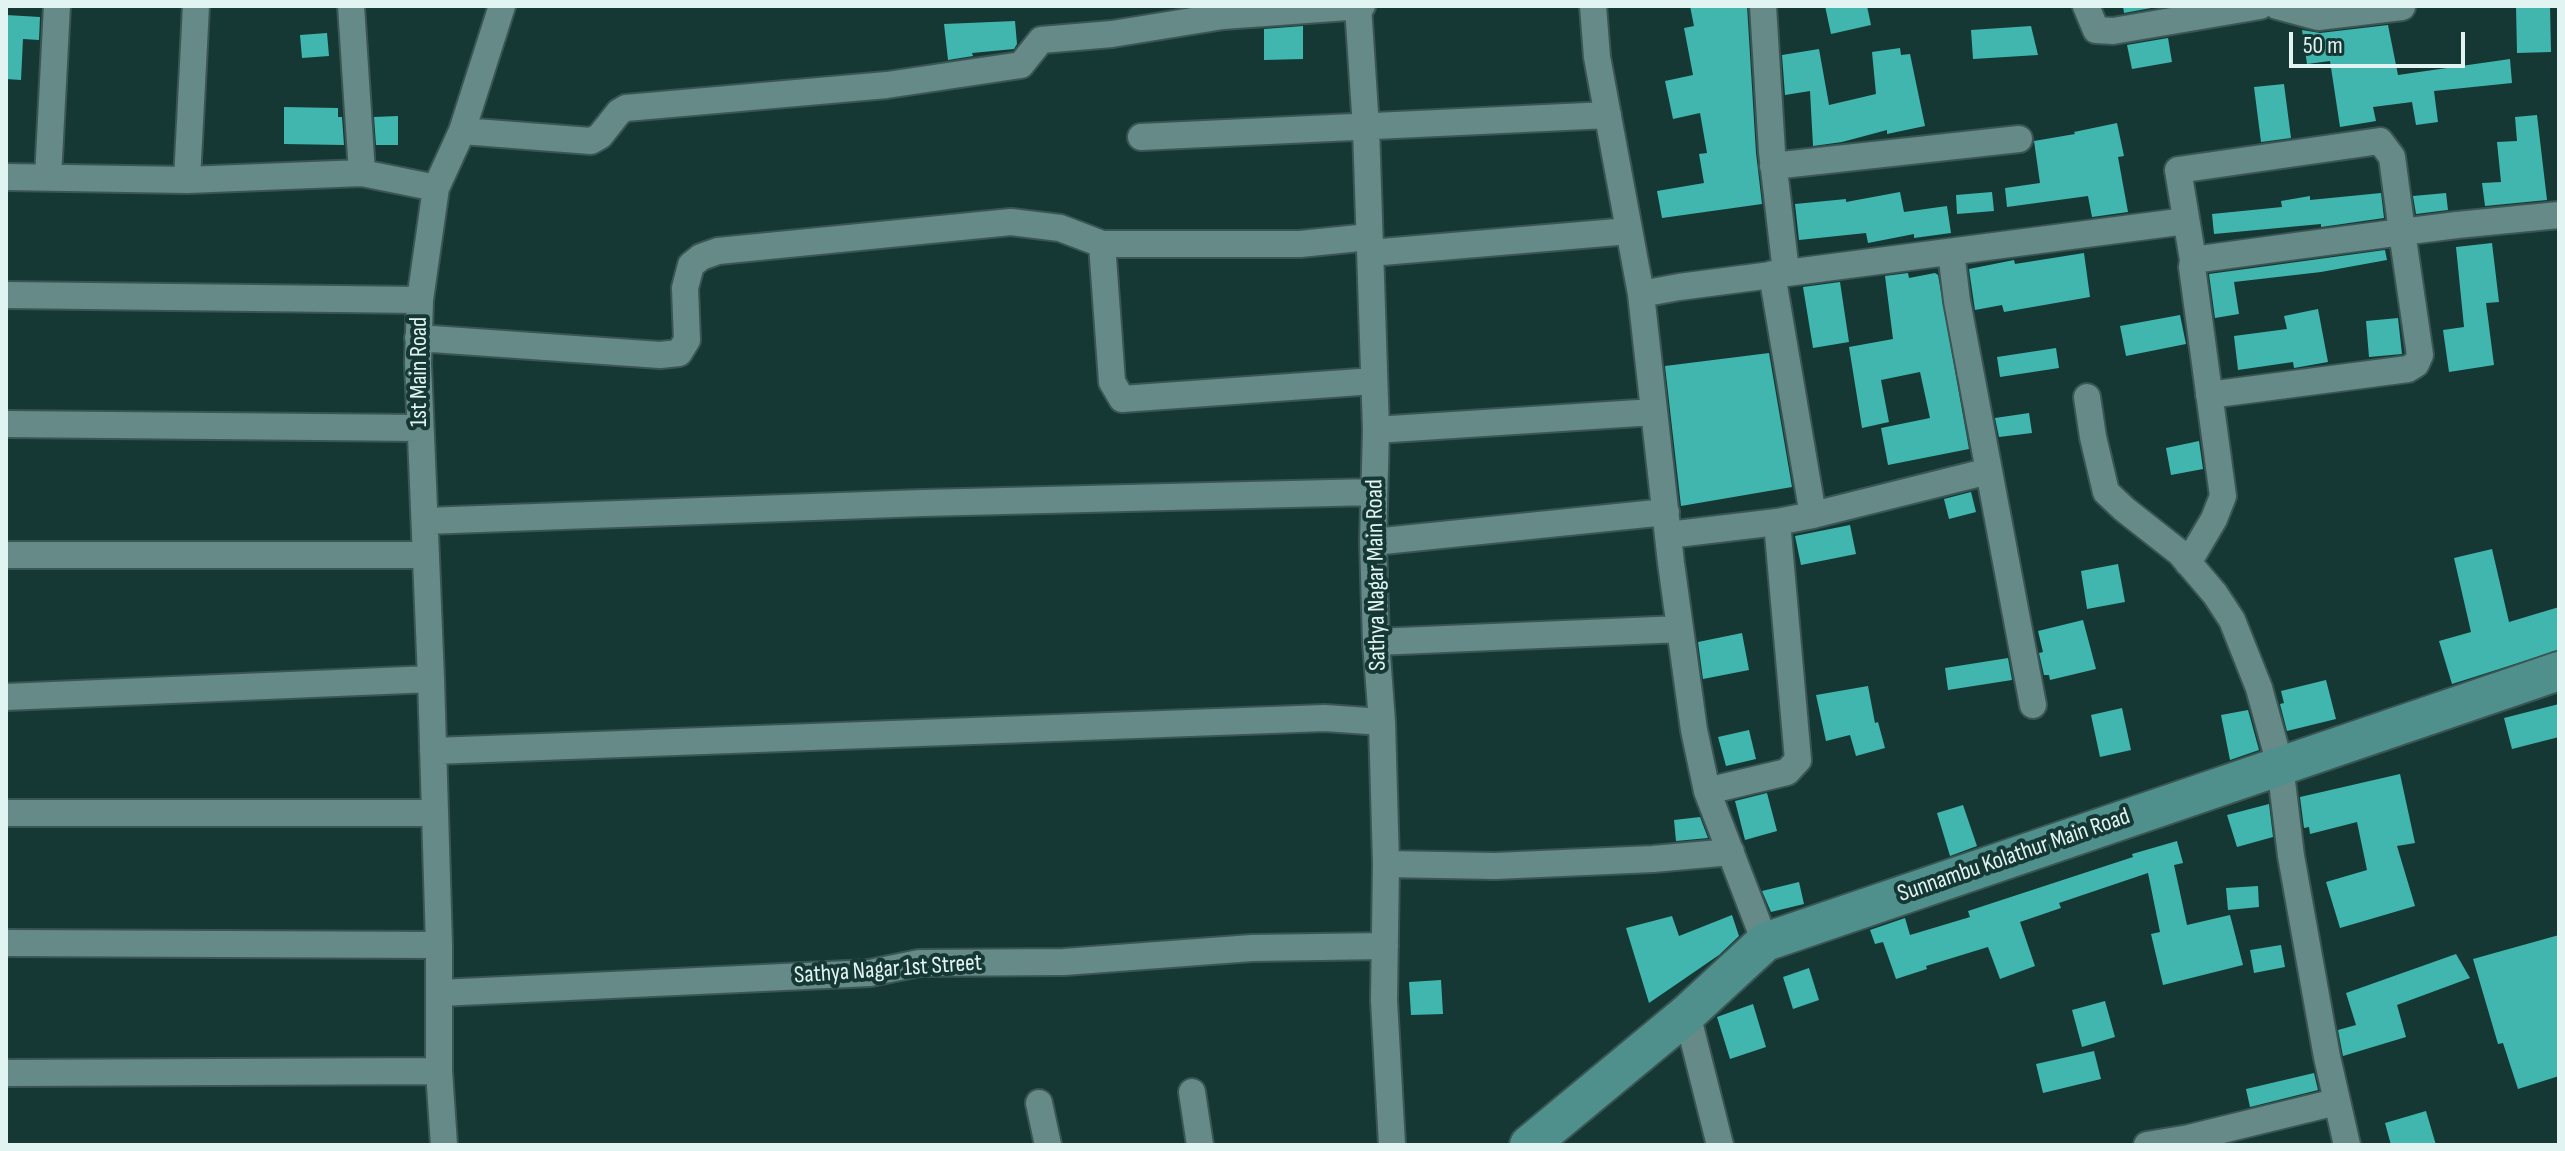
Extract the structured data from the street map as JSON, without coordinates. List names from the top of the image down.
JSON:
{
  "streets": {
    "street": [
      "1st Main Road",
      "Sathya Nagar Main Road",
      "Sunnambu Kolathur Main Road",
      "Sathya Nagar 1st Street"
    ]
  },
  "crossings": [
    ["1st Main Road", "Sathya Nagar 1st Street"],
    ["Sathya Nagar Main Road", "Sathya Nagar 1st Street"]
  ],
  "scale_bar": "50 m"
}
